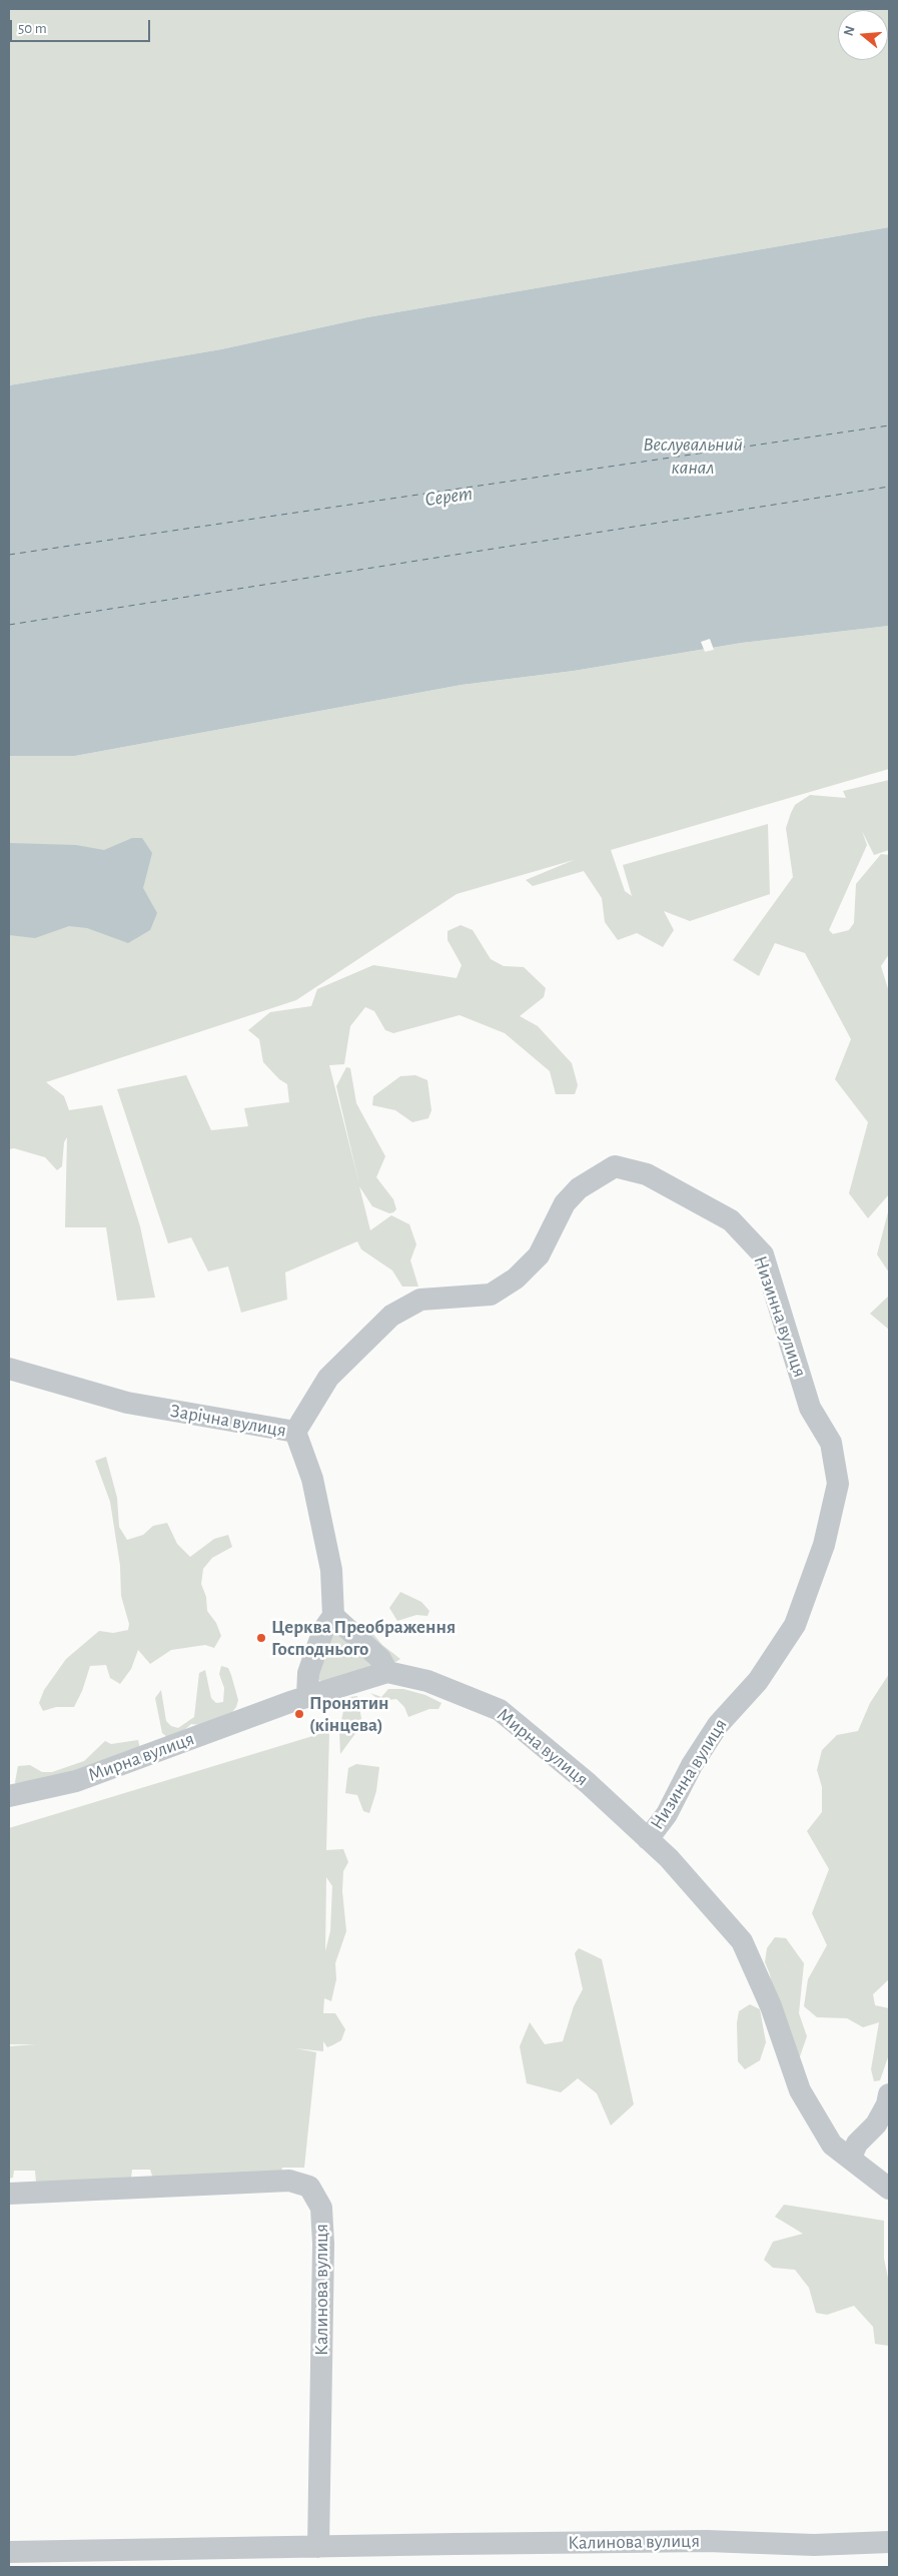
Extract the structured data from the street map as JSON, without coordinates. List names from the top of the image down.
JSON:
{
  "streets": {
    "street": [
      "Низинна вулиця",
      "Зарічна вулиця",
      "Мирна вулиця",
      "Калинова вулиця"
    ]
  },
  "crossings": [
    ["Низинна вулиця", "Зарічна вулиця"],
    ["Низинна вулиця", "Мирна вулиця"]
  ],
  "water": ["Веслувальний канал", "Серет"],
  "places": ["Церква Преображення Господнього", "Пронятин (кінцева)"],
  "scale_bar": "50 m",
  "north": "left"
}
